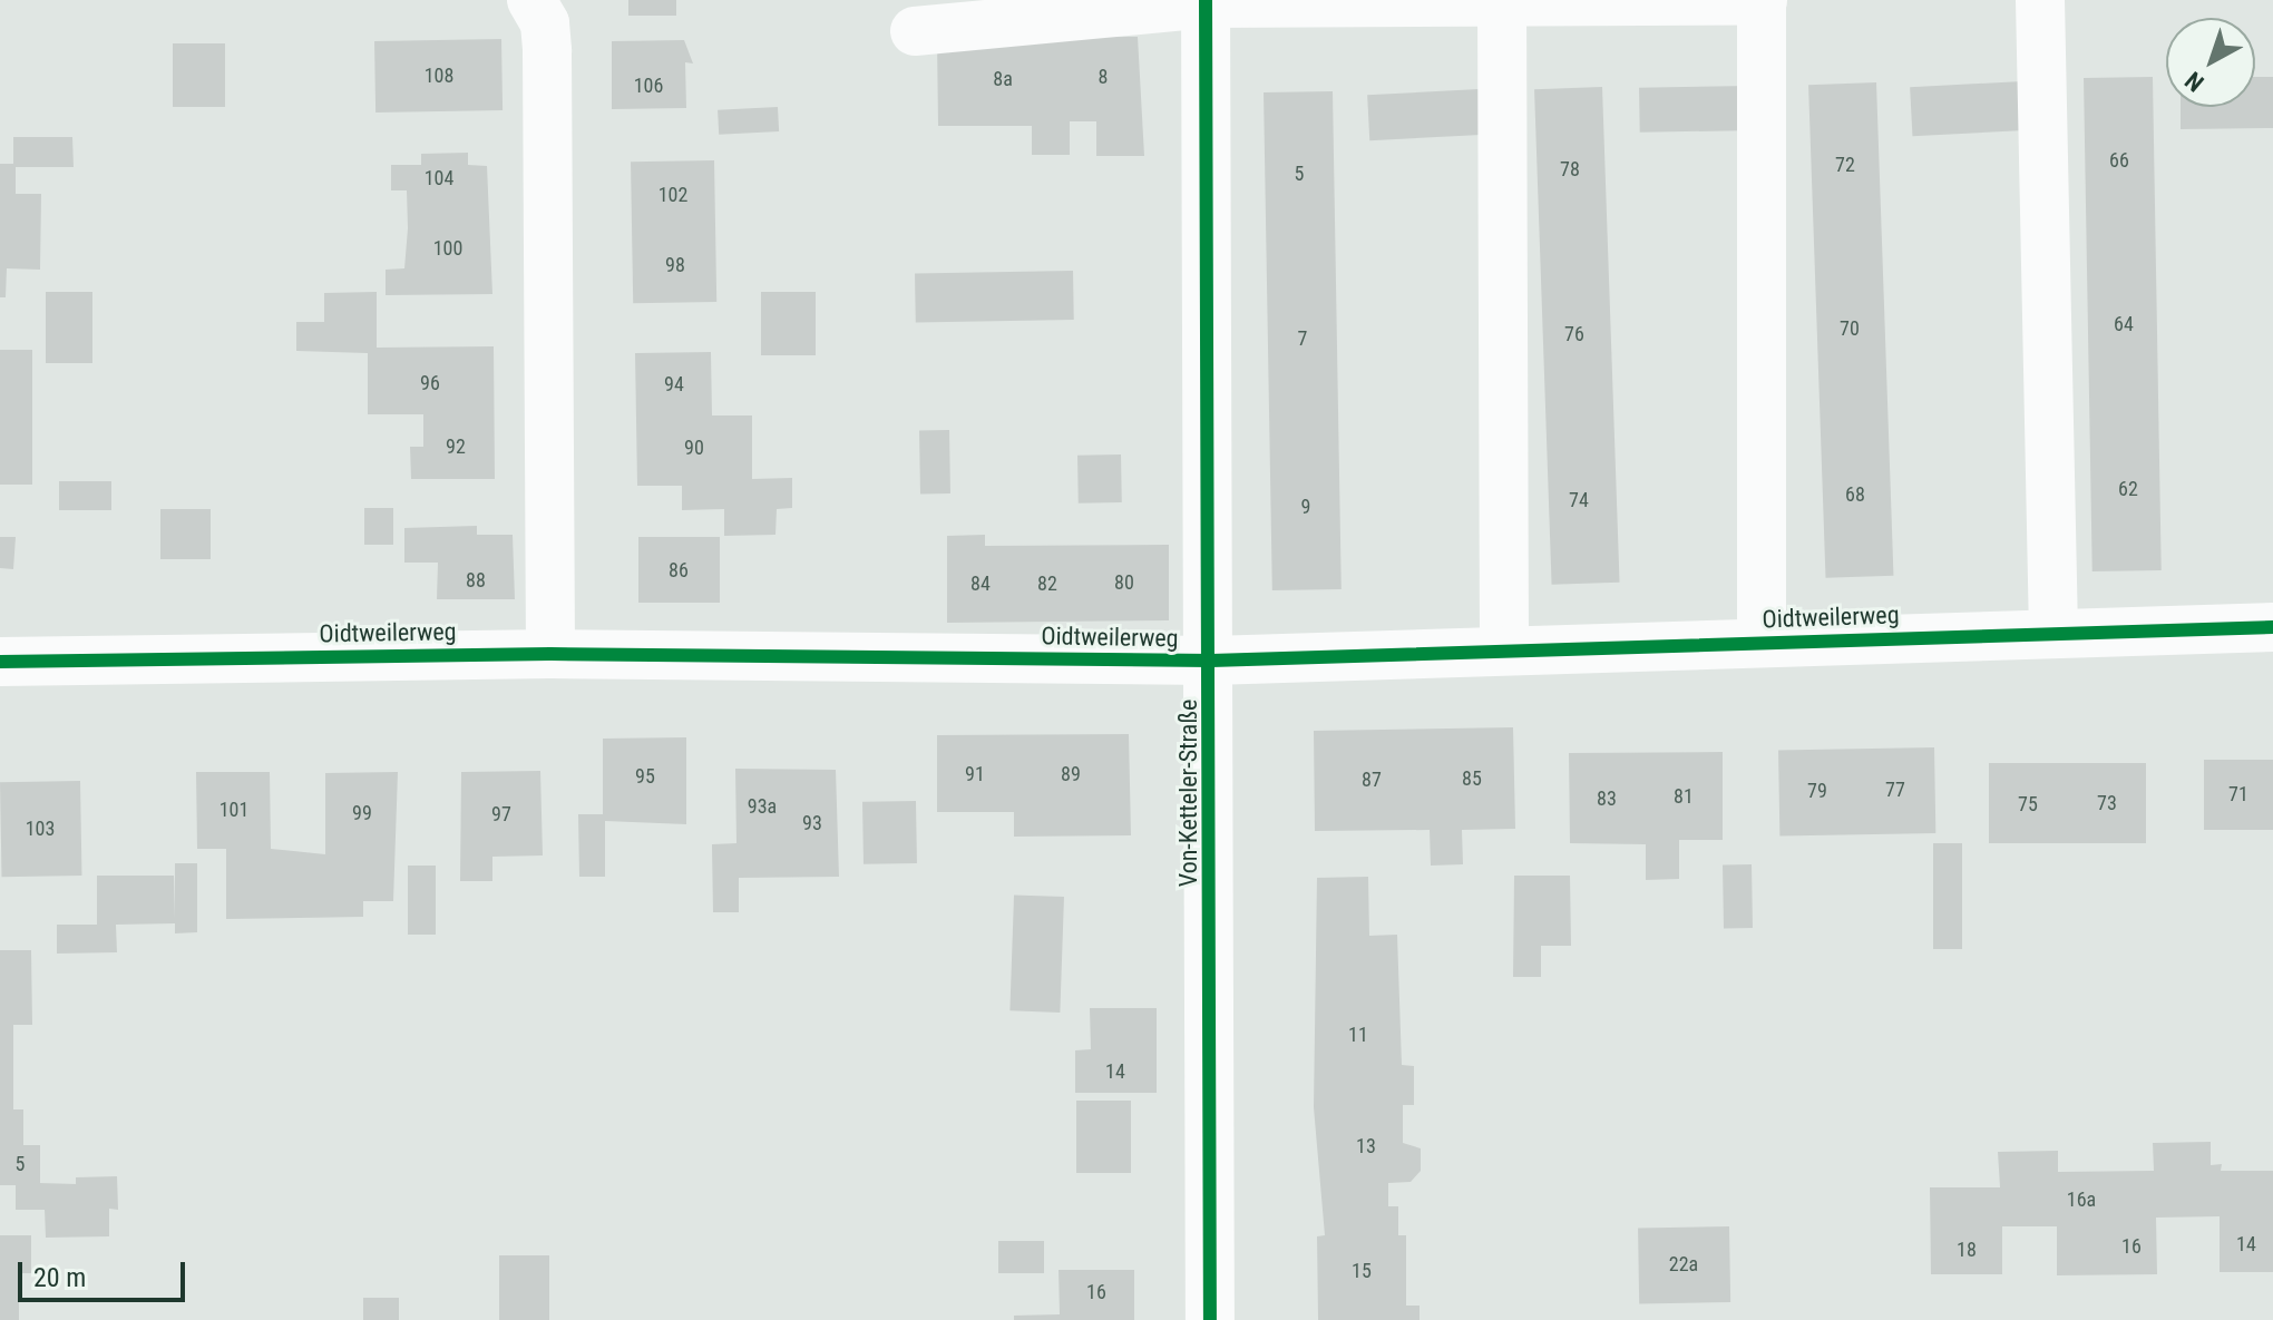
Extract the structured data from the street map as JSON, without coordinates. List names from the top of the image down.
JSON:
{
  "streets": {
    "street": ["Oidtweilerweg", "Von-Ketteler-Straße"]
  },
  "crossings": [
    ["Oidtweilerweg", "Von-Ketteler-Straße"]
  ],
  "house_numbers": [
    "108",
    "8",
    "8a",
    "106",
    "66",
    "72",
    "78",
    "5",
    "104",
    "102",
    "100",
    "98",
    "64",
    "70",
    "76",
    "7",
    "96",
    "94",
    "92",
    "90",
    "62",
    "68",
    "74",
    "9",
    "86",
    "88",
    "80",
    "84",
    "82",
    "91",
    "89",
    "95",
    "85",
    "87",
    "77",
    "79",
    "71",
    "81",
    "83",
    "73",
    "75",
    "93a",
    "101",
    "99",
    "97",
    "93",
    "103",
    "11",
    "14",
    "13",
    "5",
    "16a",
    "14",
    "16",
    "18",
    "22a",
    "15",
    "16"
  ],
  "scale_bar": "20 m",
  "north": "bottom left"
}
